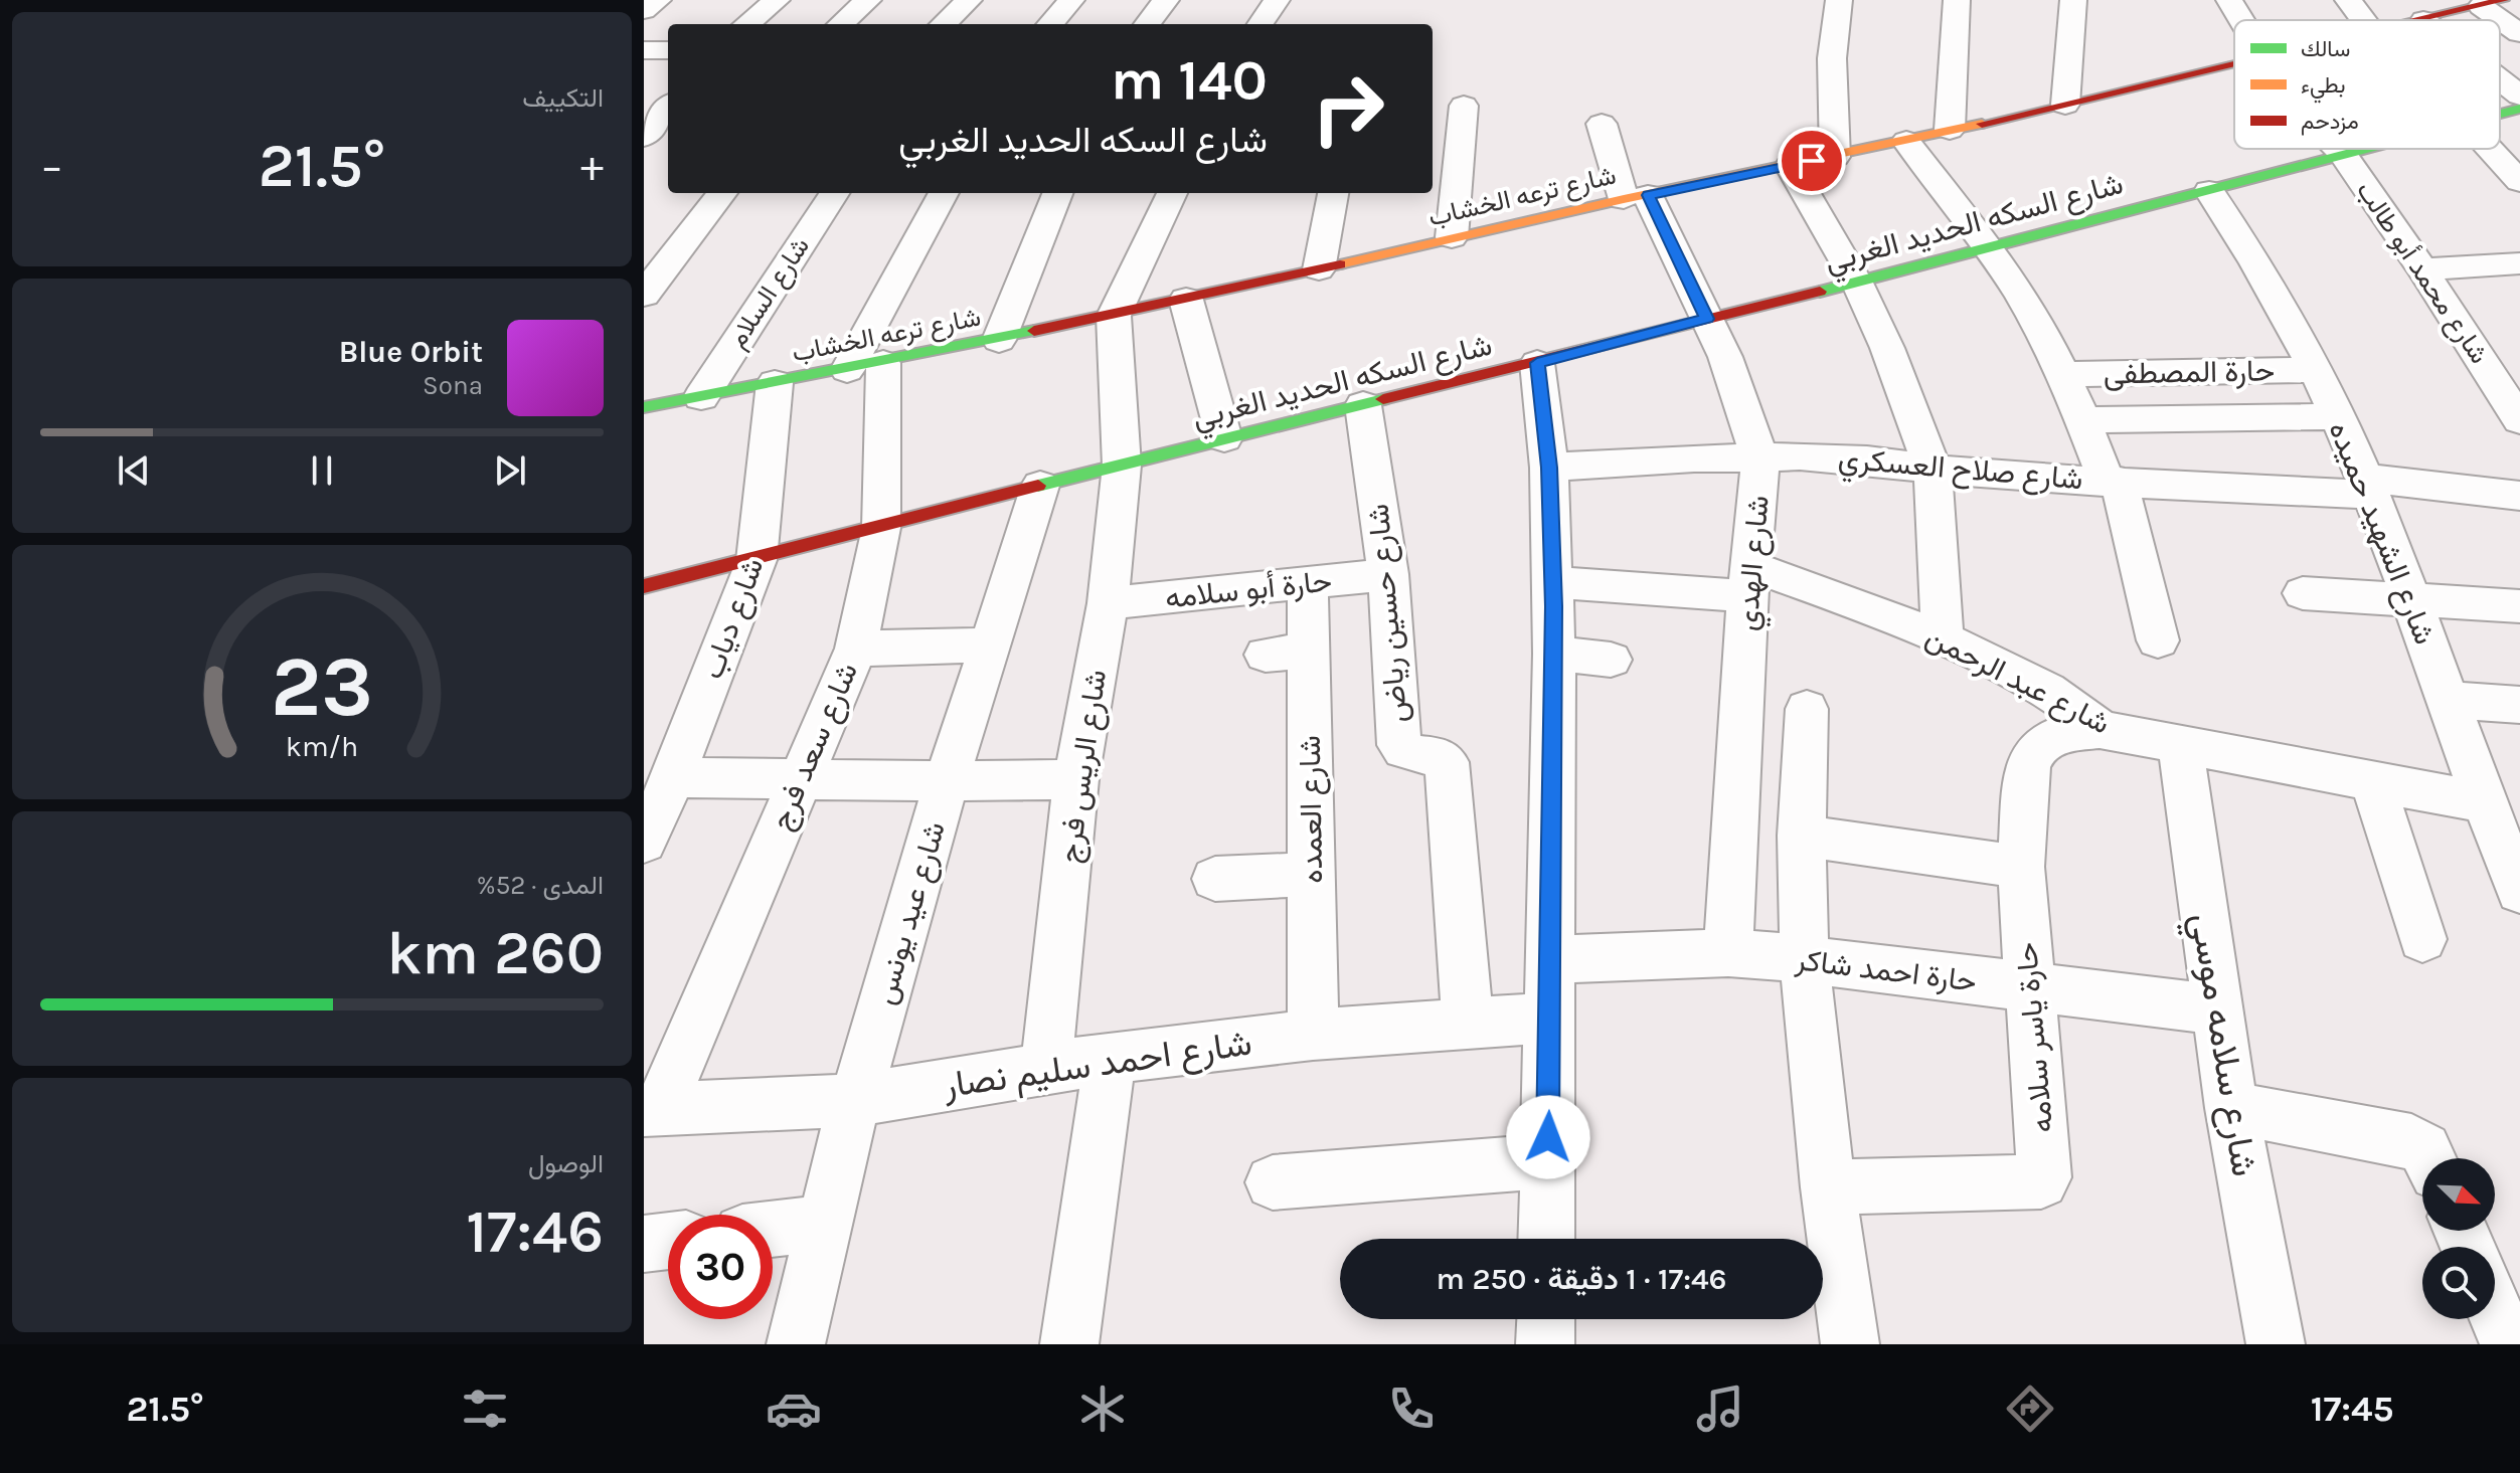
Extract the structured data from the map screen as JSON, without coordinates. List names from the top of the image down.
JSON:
{
  "streets": {
    "street": [
      "شارع ترعه الخشاب",
      "شارع السكه الحديد الغربي",
      "شارع محمد أبو طالب",
      "شارع السلام",
      "حارة المصطفى",
      "شارع صلاح العسكري",
      "شارع الشهيد حميده",
      "شارع الهدي",
      "حارة أبو سلامه",
      "شارع حسين رياض",
      "شارع دياب",
      "شارع عبد الرحمن",
      "شارع سعد فرج",
      "شارع الريس فرج",
      "شارع العمده",
      "شارع عيد يونس",
      "حارة احمد شاكر",
      "حارة ياسر سلامه",
      "شارع سلامه موسي",
      "شارع احمد سليم نصار"
    ]
  },
  "crossings": [
    ["شارع ترعه الخشاب", "شارع السلام"],
    ["شارع ترعه الخشاب", "شارع الهدي"],
    ["شارع ترعه الخشاب", "شارع دياب"],
    ["شارع ترعه الخشاب", "شارع سعد فرج"],
    ["شارع ترعه الخشاب", "شارع الريس فرج"],
    ["شارع السكه الحديد الغربي", "شارع محمد أبو طالب"],
    ["شارع السكه الحديد الغربي", "شارع الشهيد حميده"],
    ["شارع السكه الحديد الغربي", "شارع الهدي"],
    ["شارع السكه الحديد الغربي", "شارع حسين رياض"],
    ["شارع السكه الحديد الغربي", "شارع دياب"],
    ["شارع السكه الحديد الغربي", "شارع سعد فرج"],
    ["شارع السكه الحديد الغربي", "شارع الريس فرج"],
    ["شارع السكه الحديد الغربي", "شارع عيد يونس"],
    ["حارة المصطفى", "شارع الشهيد حميده"],
    ["شارع صلاح العسكري", "شارع الشهيد حميده"],
    ["شارع صلاح العسكري", "شارع الهدي"],
    ["شارع الشهيد حميده", "شارع عبد الرحمن"],
    ["شارع الهدي", "شارع عبد الرحمن"],
    ["شارع الهدي", "حارة احمد شاكر"],
    ["حارة أبو سلامه", "شارع حسين رياض"],
    ["حارة أبو سلامه", "شارع الريس فرج"],
    ["حارة أبو سلامه", "شارع العمده"],
    ["شارع حسين رياض", "شارع احمد سليم نصار"],
    ["شارع عبد الرحمن", "حارة ياسر سلامه"],
    ["شارع عبد الرحمن", "شارع سلامه موسي"],
    ["شارع سعد فرج", "شارع احمد سليم نصار"],
    ["شارع الريس فرج", "شارع احمد سليم نصار"],
    ["شارع العمده", "شارع احمد سليم نصار"],
    ["شارع عيد يونس", "شارع احمد سليم نصار"],
    ["حارة احمد شاكر", "حارة ياسر سلامه"],
    ["حارة احمد شاكر", "شارع سلامه موسي"]
  ],
  "legend": ["سالك", "بطيء", "مزدحم"],
  "north": "bottom right",
  "page": {
    "tile": [
      "التكييف",
      ["المدى · 52%", "260 km"],
      ["الوصول", "17:46"]
    ],
    "turn": ["140 m", "شارع السكه الحديد الغربي"],
    "heat": ["−", "21.5°", "+"],
    "song": ["Blue Orbit", "Sona"],
    "limit": "30",
    "trip": "17:46 · 1 دقيقة · 250 m",
    "tabs": ["17:45", "21.5°"],
    "gauge": ["23", "km/h"]
  }
}
